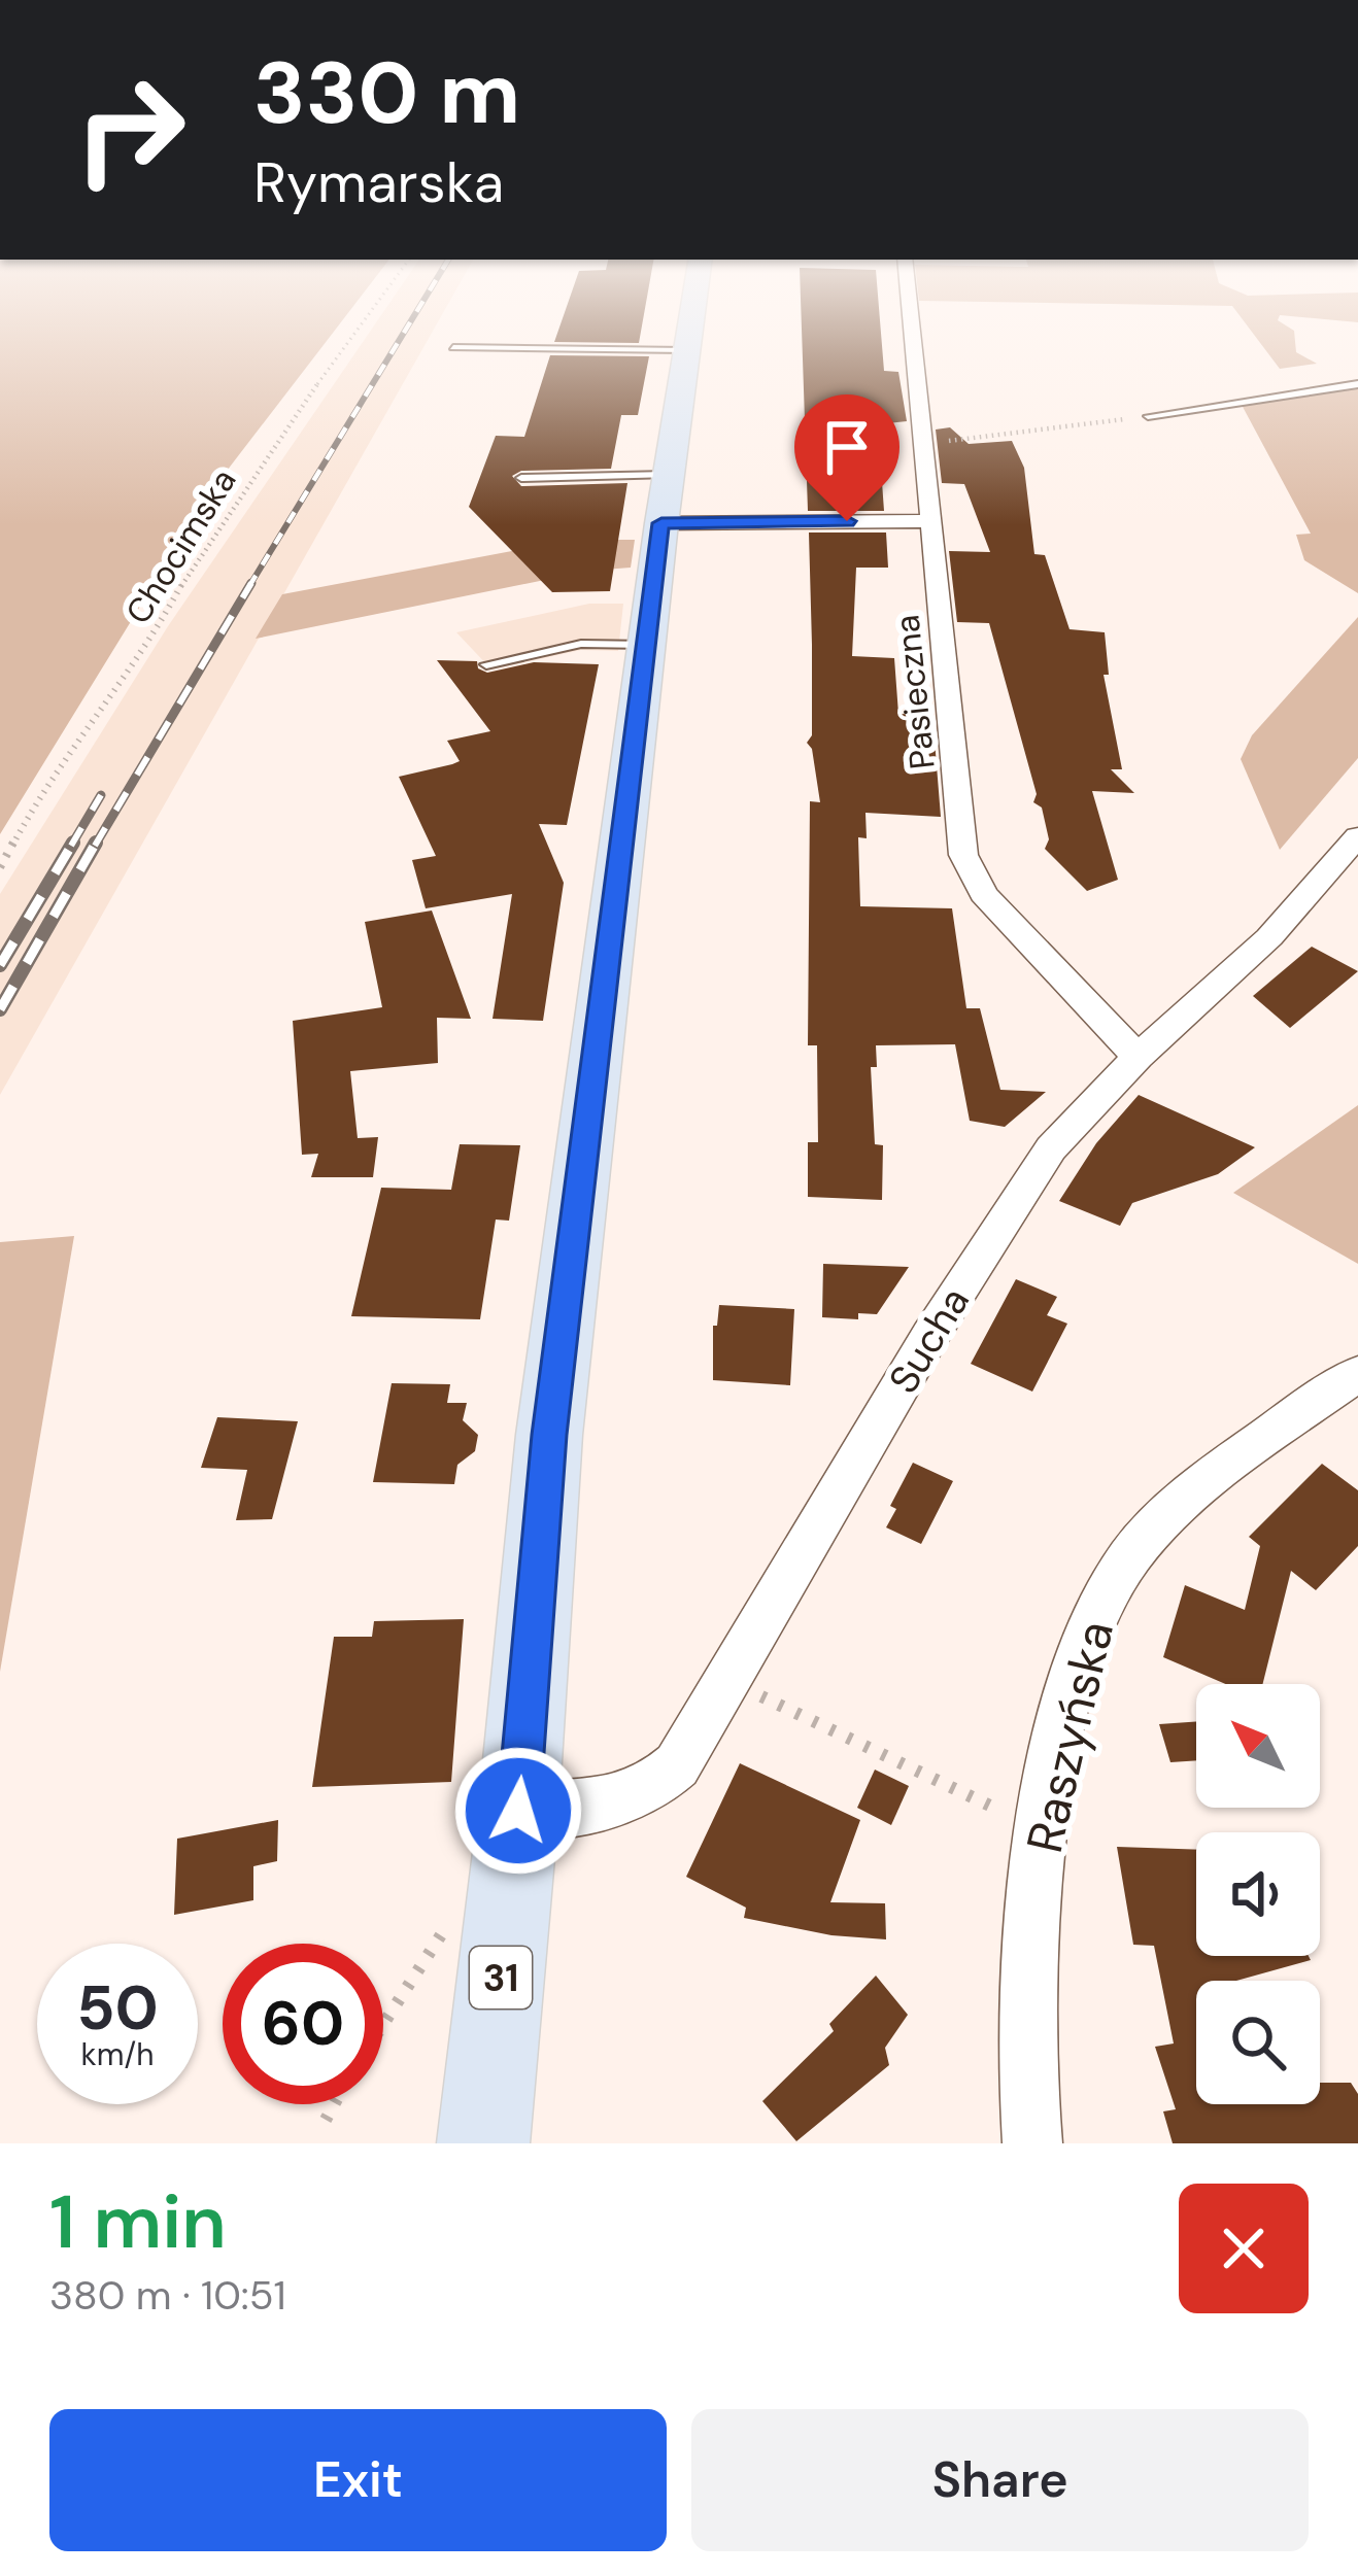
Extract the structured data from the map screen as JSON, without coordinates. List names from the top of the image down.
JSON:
{
  "streets": {
    "main road": ["31"],
    "street": ["Pasieczna", "Sucha", "Raszyńska"],
    "path": ["Chocimska"]
  },
  "crossings": [
    ["Pasieczna", "Sucha"],
    ["Sucha", "31"]
  ],
  "north": "top left",
  "page": {
    "turn": ["330 m", "Rymarska"],
    "speed": "50 km/h",
    "limit": "60",
    "heading": ["1 min", "380 m · 10:51"],
    "buttons": ["Exit", "Share"]
  }
}
